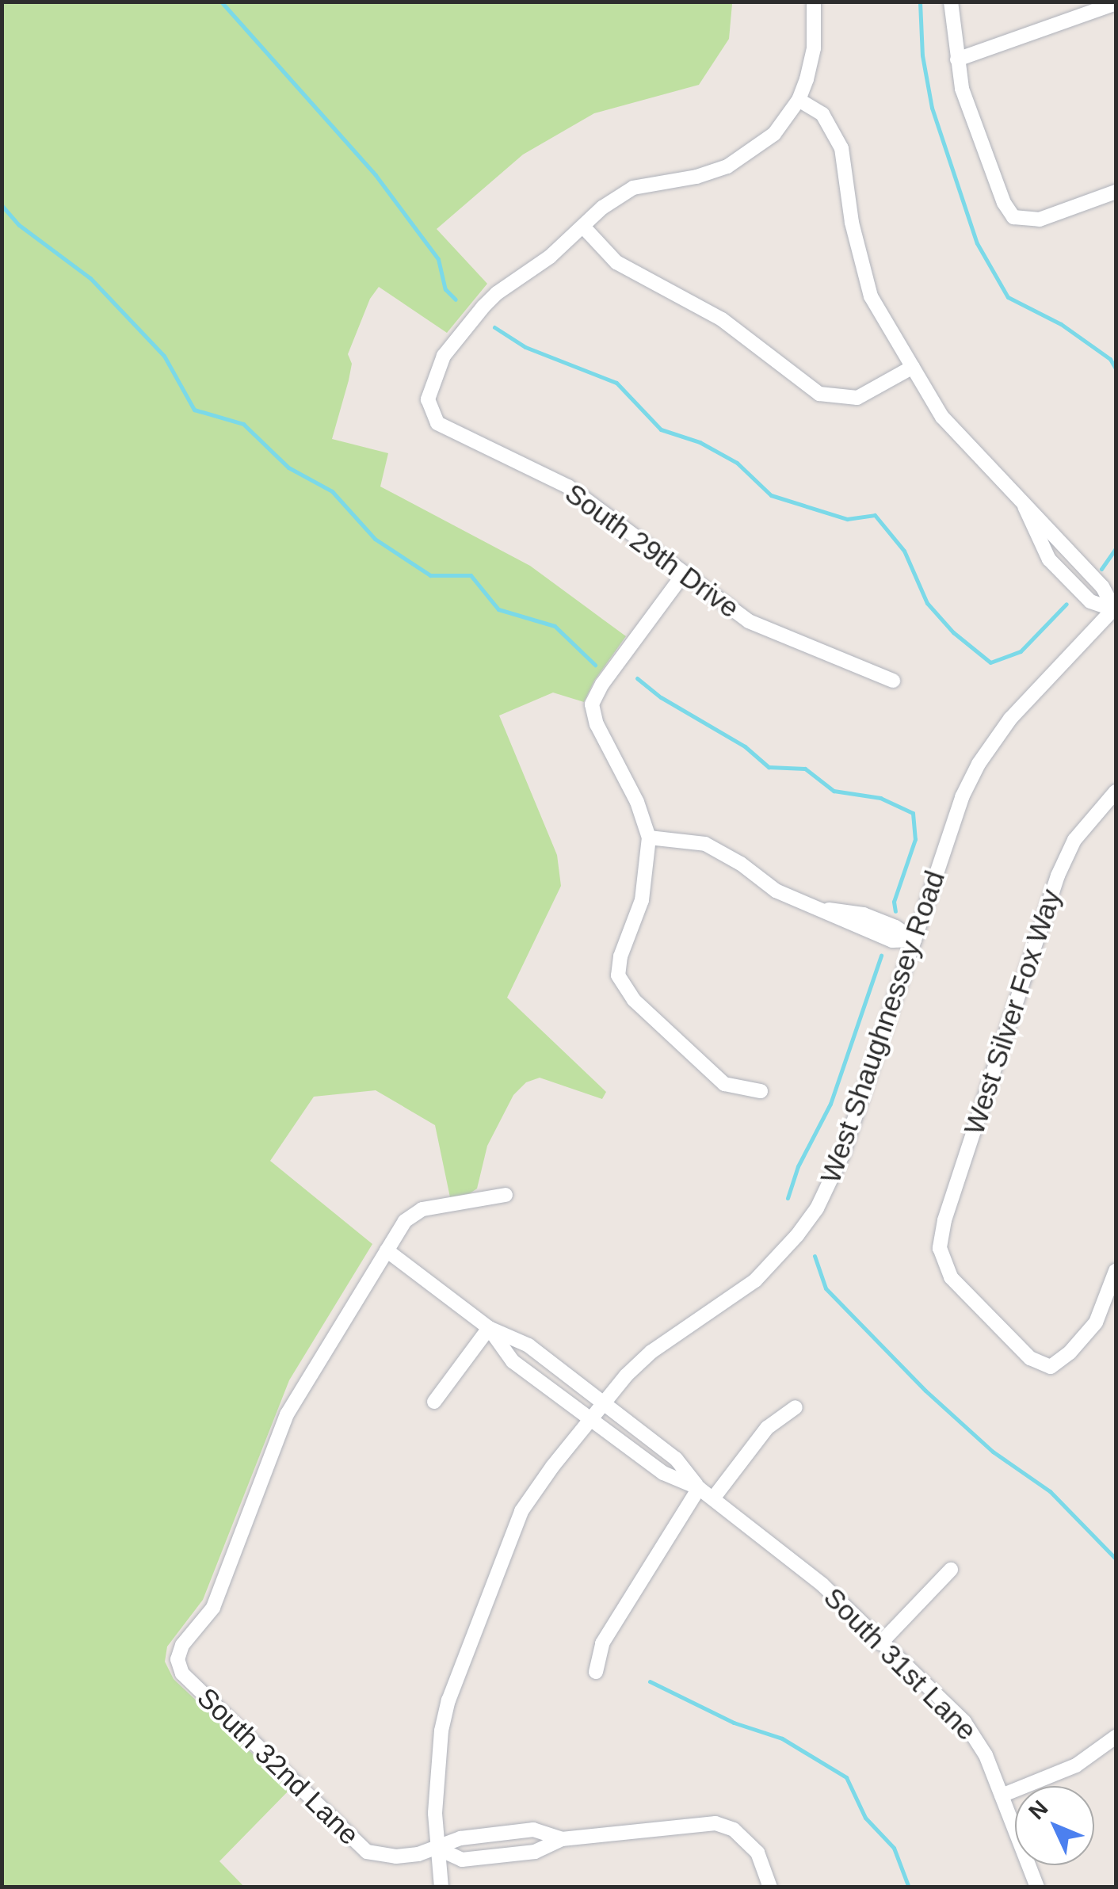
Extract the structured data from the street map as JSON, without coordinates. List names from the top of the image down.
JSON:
{
  "streets": {
    "street": [
      "South 29th Drive",
      "West Silver Fox Way",
      "West Shaughnessey Road",
      "South 31st Lane",
      "South 32nd Lane"
    ]
  },
  "crossings": [
    ["West Shaughnessey Road", "South 31st Lane"],
    ["West Shaughnessey Road", "South 32nd Lane"],
    ["South 31st Lane", "South 32nd Lane"]
  ],
  "north": "top left"
}
